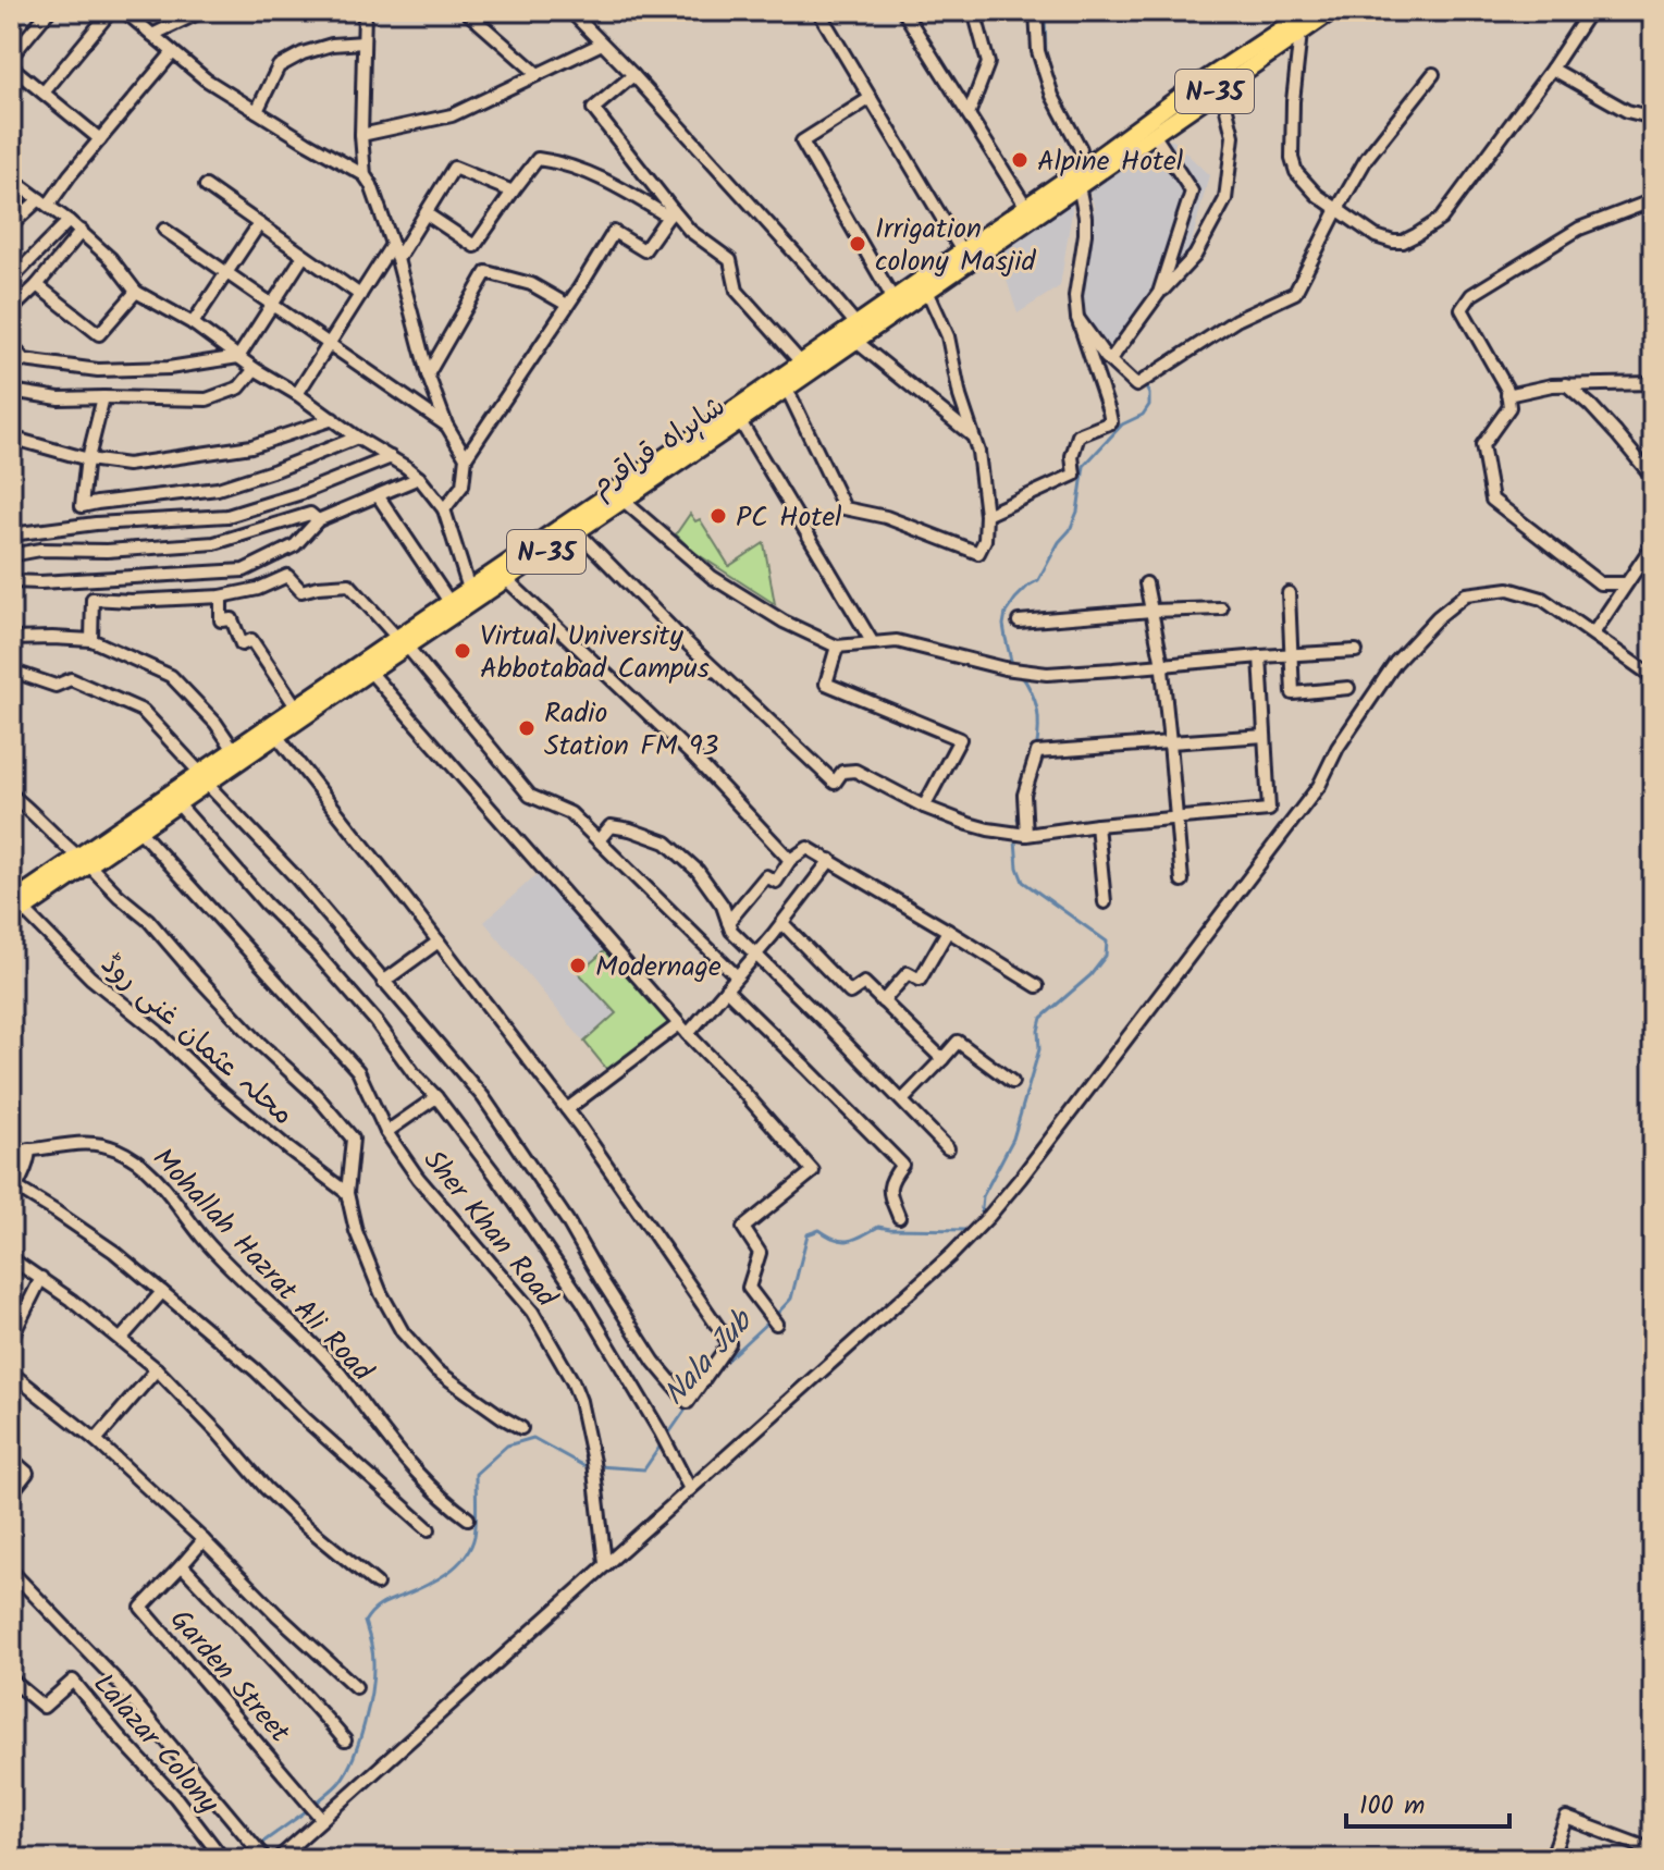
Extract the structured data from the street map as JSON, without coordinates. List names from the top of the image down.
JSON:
{
  "streets": {
    "highway": ["N-35", "شاہراہ قراقرم"],
    "street": [
      "محلہ عثمان غنی روڈ",
      "Sher Khan Road",
      "Mohallah Hazrat Ali Road",
      "Garden Street",
      "Lalazar Colony"
    ]
  },
  "crossings": [
    ["شاہراہ قراقرم", "محلہ عثمان غنی روڈ"],
    ["شاہراہ قراقرم", "Sher Khan Road"]
  ],
  "water": ["Nala Jub"],
  "places": [
    "Alpine Hotel",
    "Irrigation colony Masjid",
    "PC Hotel",
    "Virtual University Abbotabad Campus",
    "Radio Station FM 93",
    "Modernage"
  ],
  "scale_bar": "100 m"
}
